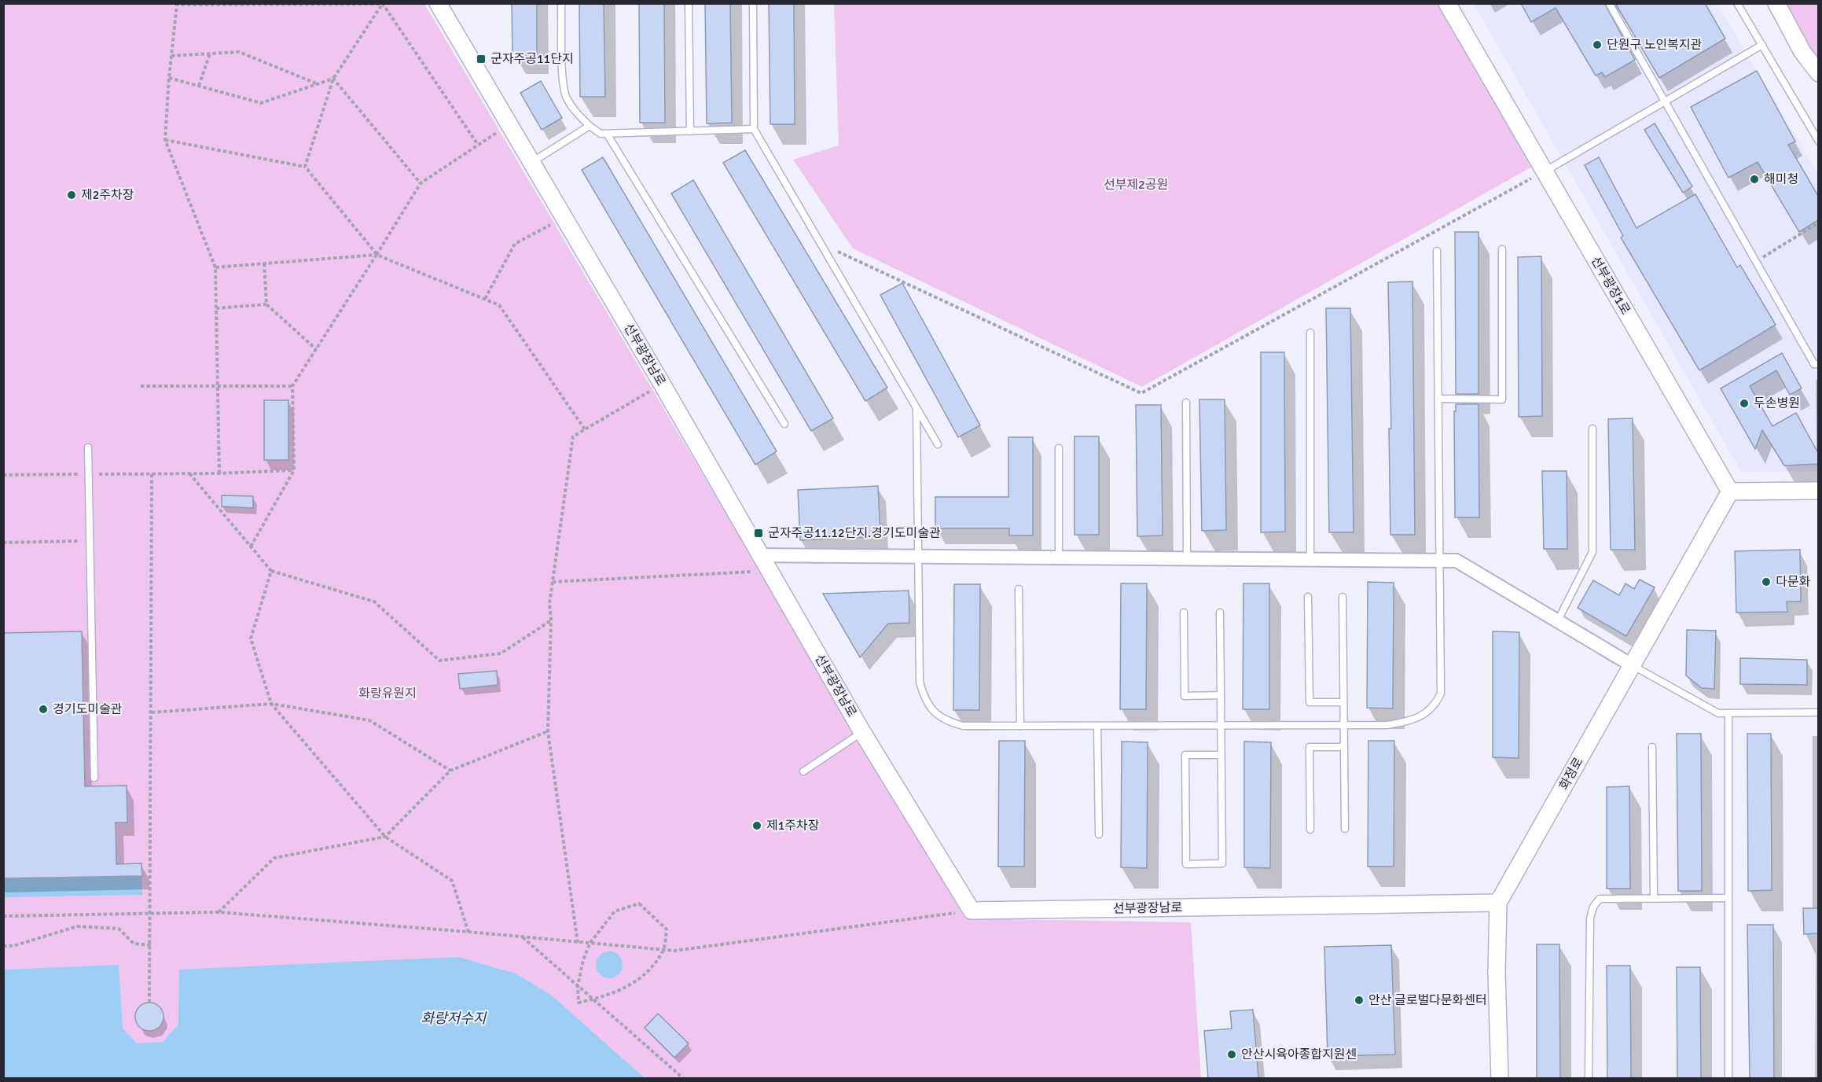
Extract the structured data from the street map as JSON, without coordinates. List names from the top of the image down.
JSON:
{
  "streets": {
    "street": ["선부광장1로", "선부광장남로", "화정로"]
  },
  "crossings": [
    ["선부광장1로", "화정로"],
    ["선부광장남로", "화정로"]
  ],
  "water": ["화랑저수지"],
  "parks": ["선부제2공원", "화랑유원지"],
  "places": {
    "other": [
      "단원구 노인복지관",
      "해미청",
      "제2주차장",
      "두손병원",
      "다문화",
      "경기도미술관",
      "제1주차장",
      "안산 글로벌다문화센터",
      "안산시육아종합지원센"
    ],
    "transit": ["군자주공11단지", "군자주공11.12단지.경기도미술관"]
  }
}
